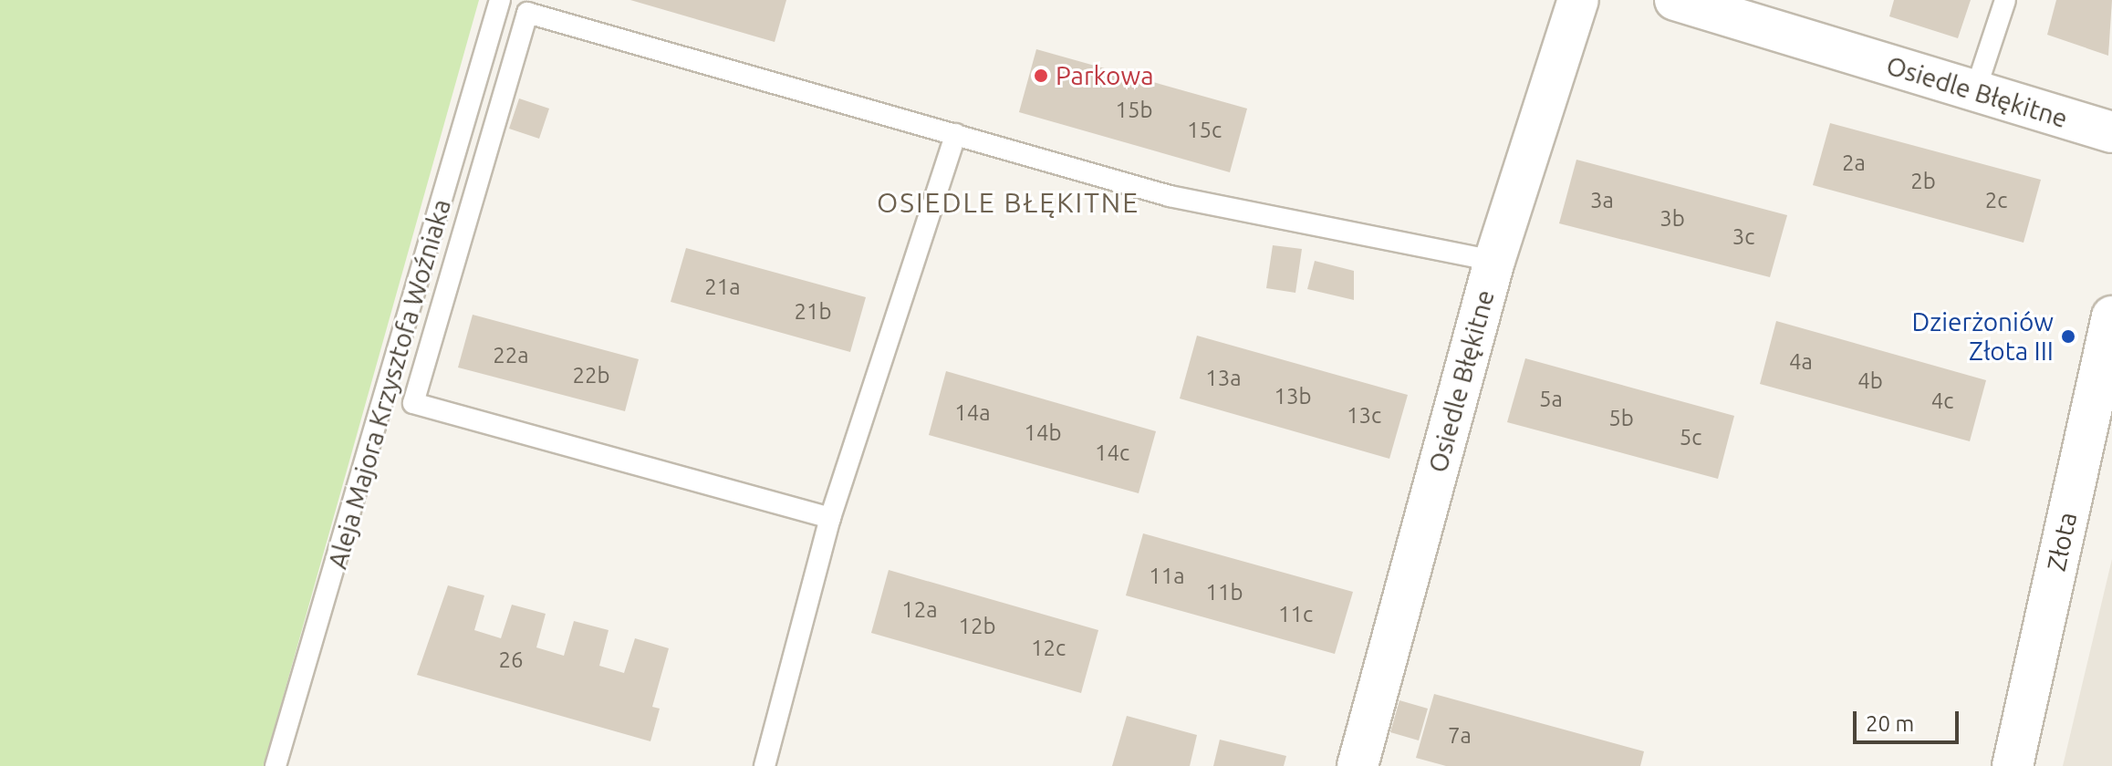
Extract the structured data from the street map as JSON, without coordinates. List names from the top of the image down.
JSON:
{
  "streets": {
    "street": ["Osiedle Błękitne", "Złota"],
    "lane": ["Aleja Majora Krzysztofa Woźniaka"]
  },
  "districts": ["OSIEDLE BŁĘKITNE"],
  "places": ["Parkowa", "Dzierżoniów Złota III"],
  "house_numbers": [
    "15b",
    "15c",
    "2a",
    "2b",
    "3a",
    "2c",
    "3b",
    "3c",
    "21a",
    "21b",
    "22a",
    "4a",
    "22b",
    "13a",
    "4b",
    "13b",
    "5a",
    "4c",
    "14a",
    "13c",
    "5b",
    "14b",
    "5c",
    "14c",
    "11a",
    "11b",
    "12a",
    "11c",
    "12b",
    "12c",
    "26",
    "7a"
  ],
  "scale_bar": "20 m"
}
